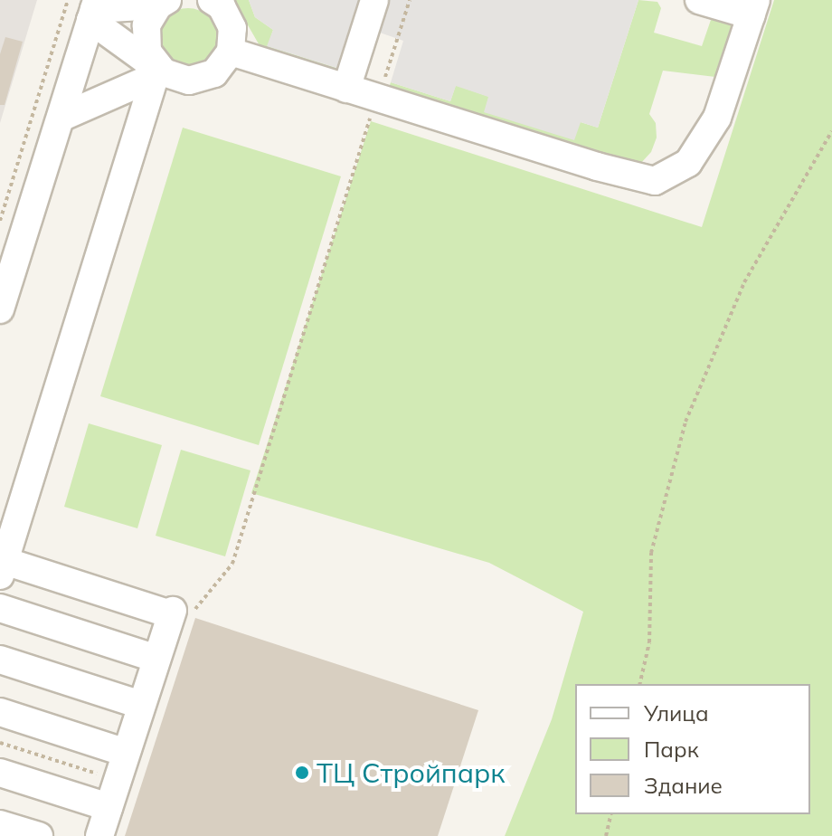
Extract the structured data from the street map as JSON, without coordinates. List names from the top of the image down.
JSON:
{
  "places": ["ТЦ Стройпарк"],
  "legend": ["Улица", "Парк", "Здание"]
}
